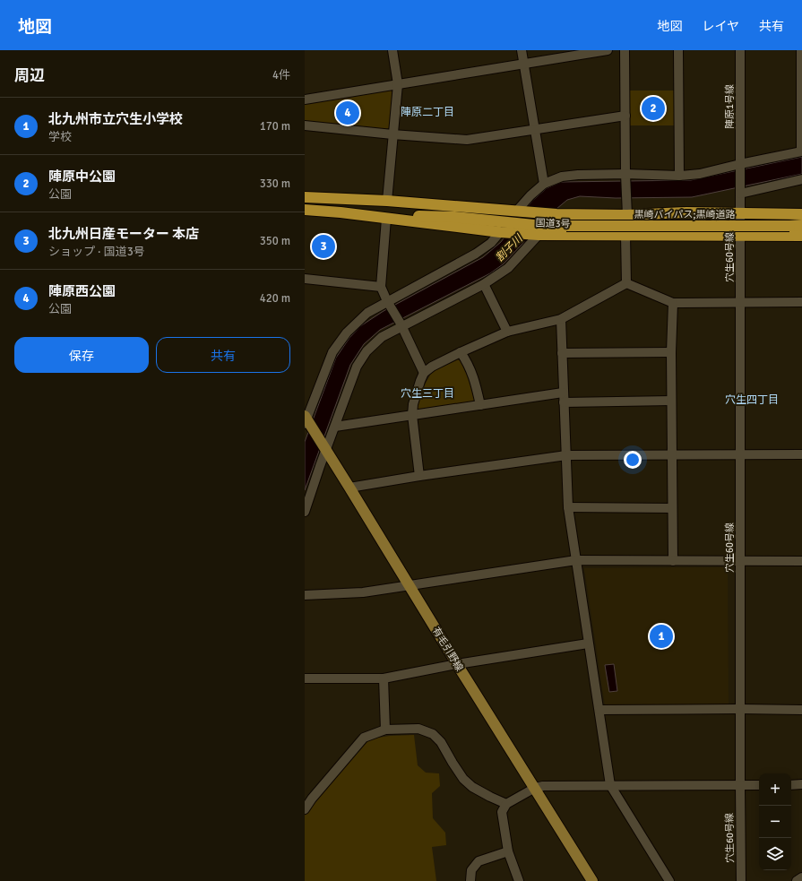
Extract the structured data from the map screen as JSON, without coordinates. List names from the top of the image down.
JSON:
{
  "streets": {
    "highway": ["黒崎バイパス;黒崎道路", "国道3号"],
    "main road": ["有毛引野線"],
    "street": ["陣原1号線", "穴生60号線"]
  },
  "crossings": [
    ["陣原1号線", "穴生60号線"],
    ["黒崎バイパス;黒崎道路", "国道3号"],
    ["国道3号", "穴生60号線"]
  ],
  "districts": ["陣原二丁目", "穴生三丁目", "穴生四丁目"],
  "water": ["割子川"],
  "page": {
    "header": "地図",
    "nav": ["地図", "レイヤ", "共有"],
    "heading": ["周辺", "4件"],
    "pins": [
      "2",
      "4",
      "3",
      "1"
    ],
    "list": [
      {
        "mark": "1",
        "name": "北九州市立穴生小学校",
        "note": "学校",
        "value": "170 m"
      },
      {
        "mark": "2",
        "name": "陣原中公園",
        "note": "公園",
        "value": "330 m"
      },
      {
        "mark": "3",
        "name": "北九州日産モーター 本店",
        "note": "ショップ · 国道3号",
        "value": "350 m"
      },
      {
        "mark": "4",
        "name": "陣原西公園",
        "note": "公園",
        "value": "420 m"
      }
    ],
    "buttons": ["保存", "共有"],
    "map_buttons": ["+", "−"]
  }
}
